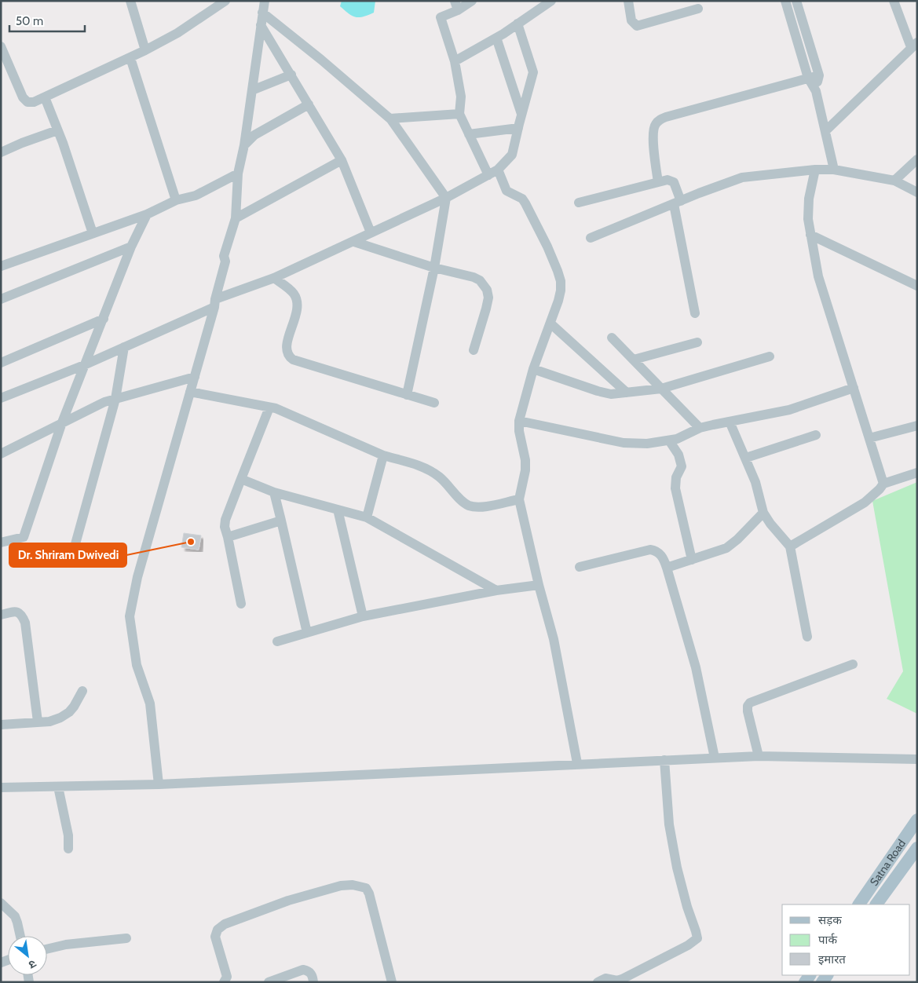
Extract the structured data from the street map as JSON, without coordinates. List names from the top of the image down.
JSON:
{
  "streets": {
    "main road": ["Satna Road"]
  },
  "places": ["Dr. Shriram Dwivedi"],
  "legend": ["सड़क", "पार्क", "इमारत"],
  "scale_bar": "50 m",
  "north": "bottom right"
}
